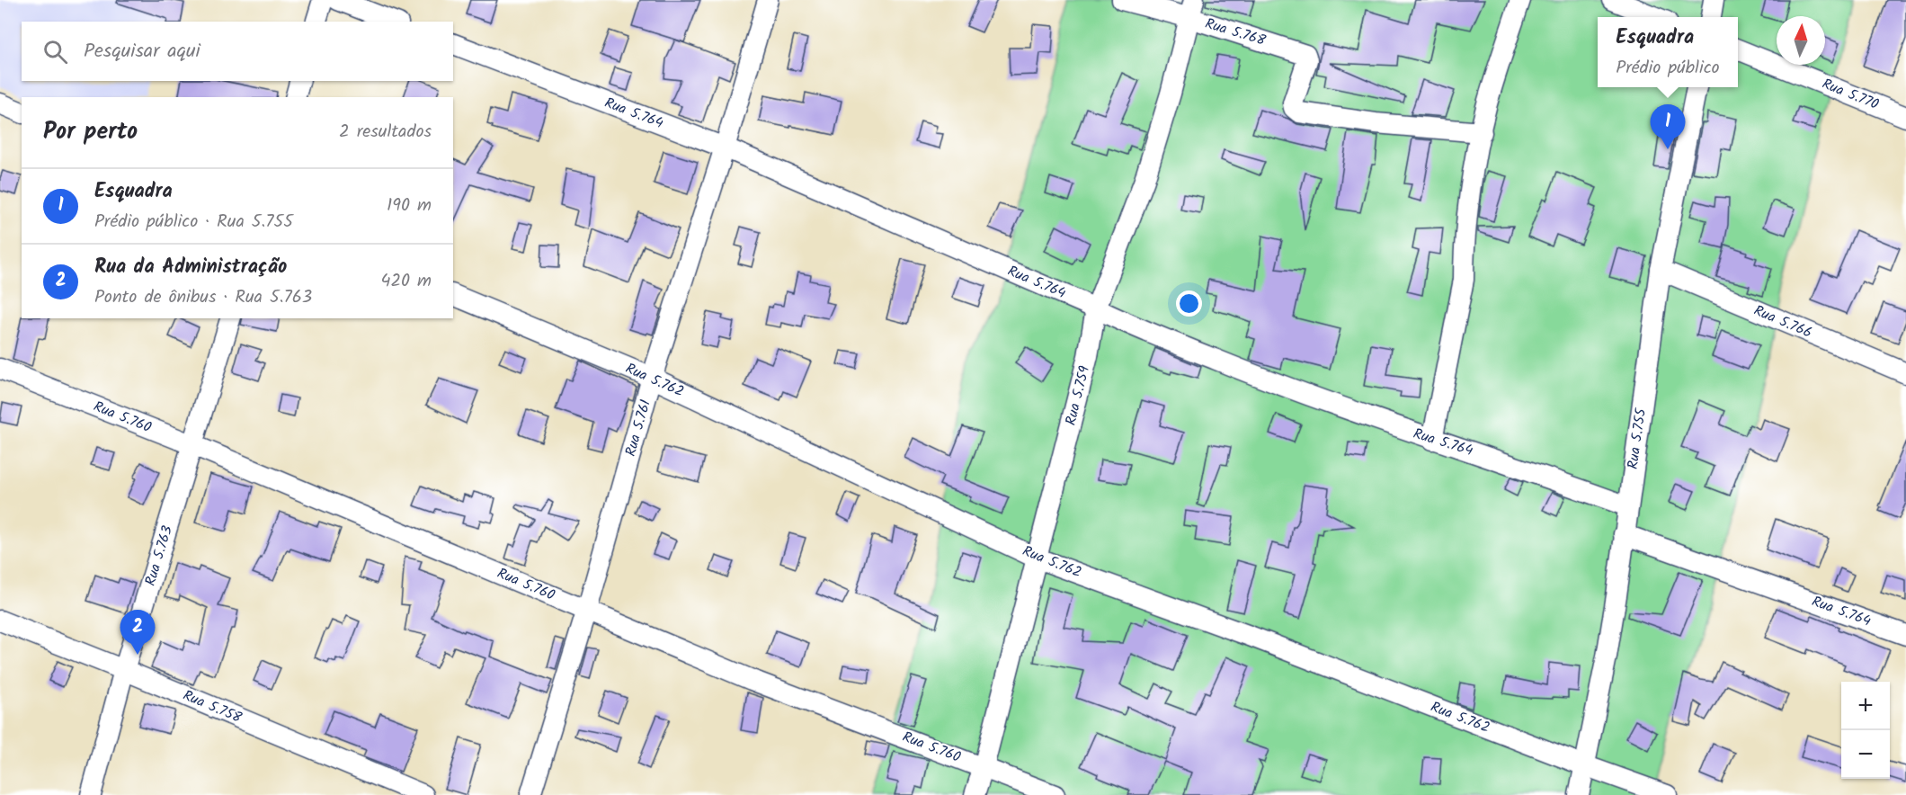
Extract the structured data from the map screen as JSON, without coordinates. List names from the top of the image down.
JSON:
{
  "streets": {
    "street": [
      "Rua 5.768",
      "Rua 5.770",
      "Rua 5.764",
      "Rua 5.766",
      "Rua 5.762",
      "Rua 5.759",
      "Rua 5.760",
      "Rua 5.761",
      "Rua 5.755",
      "Rua 5.763",
      "Rua 5.758"
    ]
  },
  "crossings": [
    ["Rua 5.768", "Rua 5.759"],
    ["Rua 5.764", "Rua 5.759"],
    ["Rua 5.764", "Rua 5.761"],
    ["Rua 5.764", "Rua 5.755"],
    ["Rua 5.766", "Rua 5.755"],
    ["Rua 5.762", "Rua 5.759"],
    ["Rua 5.762", "Rua 5.761"],
    ["Rua 5.762", "Rua 5.755"],
    ["Rua 5.759", "Rua 5.760"],
    ["Rua 5.760", "Rua 5.761"],
    ["Rua 5.760", "Rua 5.763"],
    ["Rua 5.763", "Rua 5.758"]
  ],
  "north": "top",
  "page": {
    "popup": ["Esquadra", "Prédio público"],
    "search": "Pesquisar aqui",
    "heading": ["Por perto", "2 resultados"],
    "pins": ["1", "2"],
    "list": [
      {
        "mark": "1",
        "name": "Esquadra",
        "note": "Prédio público · Rua 5.755",
        "value": "190 m"
      },
      {
        "mark": "2",
        "name": "Rua da Administração",
        "note": "Ponto de ônibus · Rua 5.763",
        "value": "420 m"
      }
    ],
    "map_buttons": ["+", "−"]
  }
}
